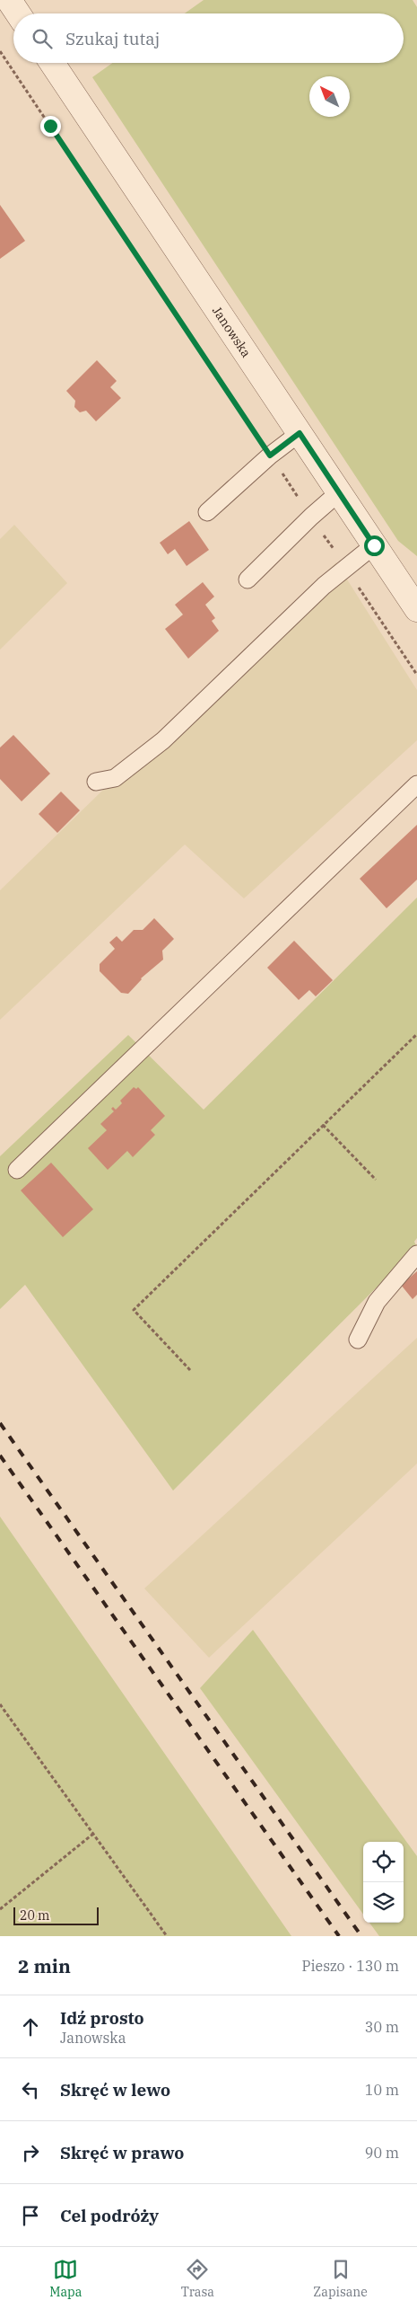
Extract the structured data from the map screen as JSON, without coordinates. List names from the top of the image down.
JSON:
{
  "streets": {
    "street": ["Janowska"]
  },
  "scale_bar": "20 m",
  "north": "top left",
  "page": {
    "search": "Szukaj tutaj",
    "scale": "20 m",
    "heading": ["2 min", "Pieszo · 130 m"],
    "list": [
      ["Idź prosto", "Janowska", "30 m"],
      ["Skręć w lewo", "10 m"],
      ["Skręć w prawo", "90 m"],
      "Cel podróży"
    ],
    "nav": ["Mapa", "Trasa", "Zapisane"]
  }
}
